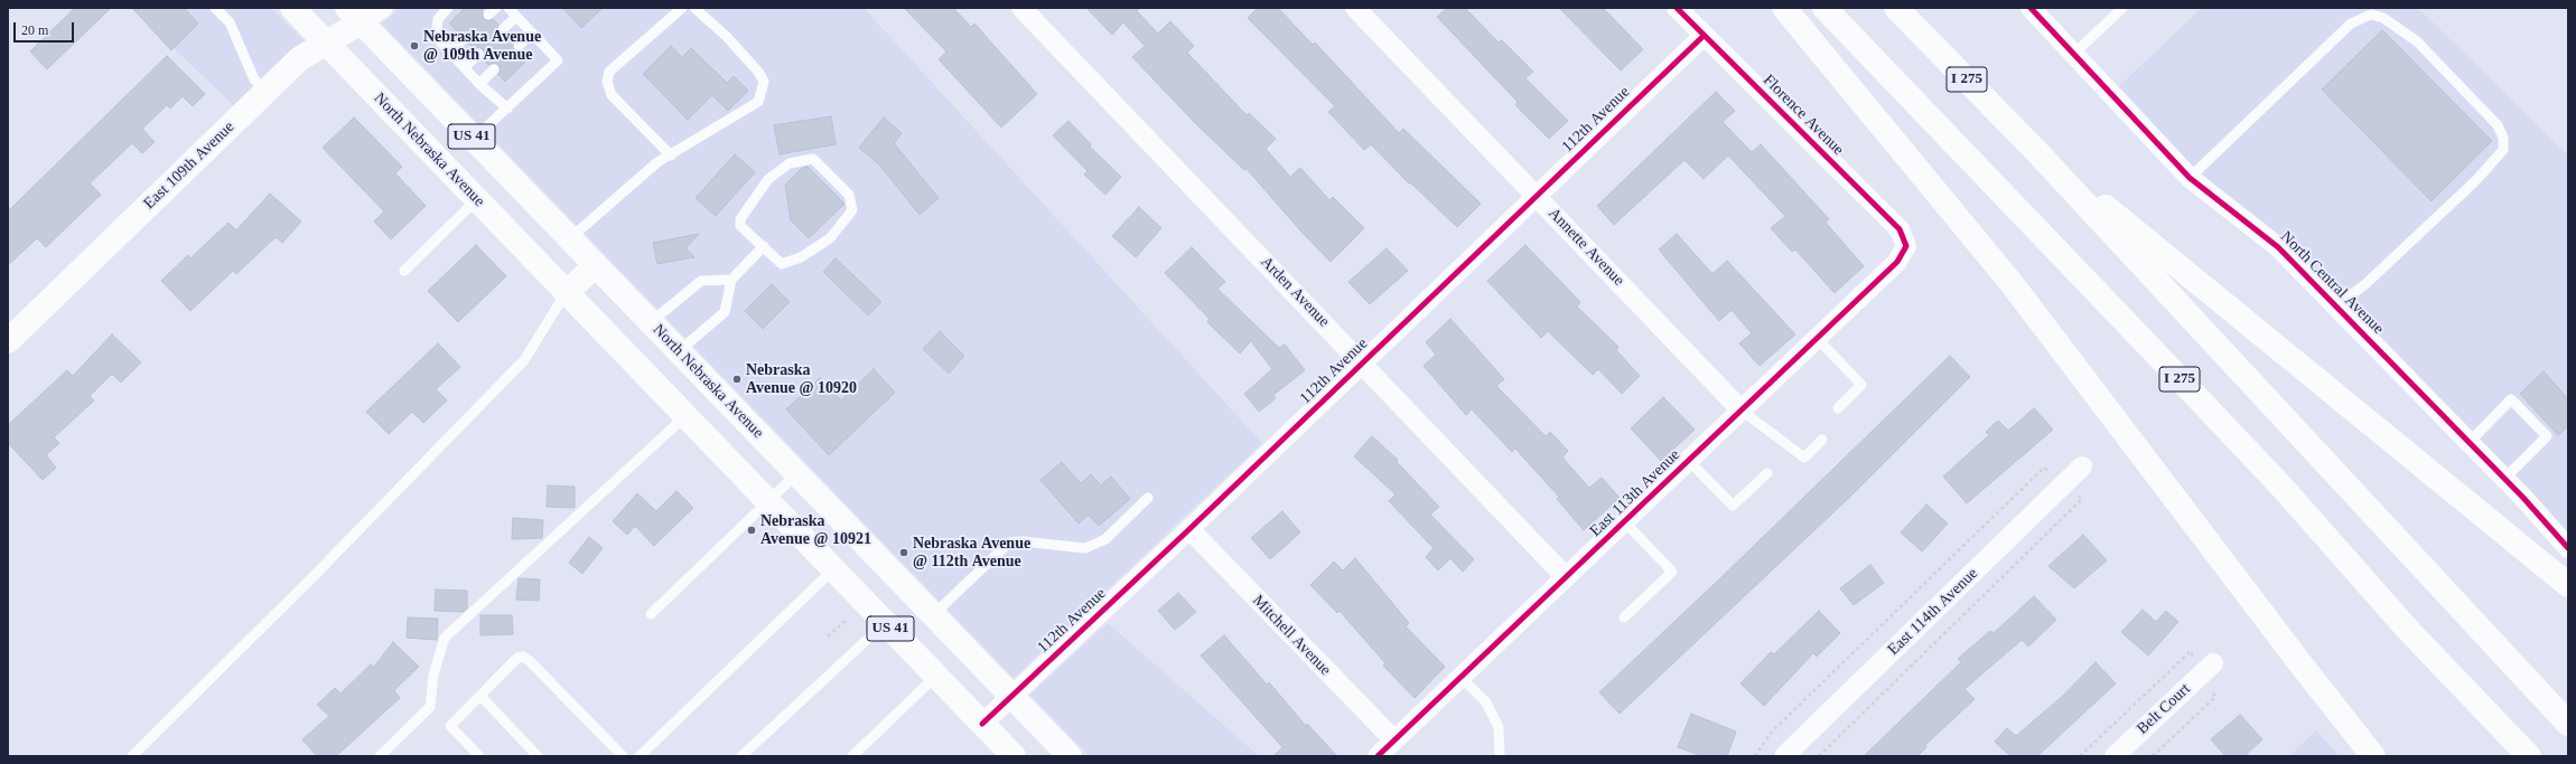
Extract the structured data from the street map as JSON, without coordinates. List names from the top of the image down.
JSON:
{
  "streets": {
    "main road": [
      "I 275",
      "US 41",
      "North Nebraska Avenue",
      "East 109th Avenue"
    ],
    "street": [
      "Florence Avenue",
      "112th Avenue",
      "Annette Avenue",
      "North Central Avenue",
      "Arden Avenue",
      "East 113th Avenue",
      "East 114th Avenue",
      "Mitchell Avenue",
      "Belt Court"
    ]
  },
  "crossings": [
    ["Florence Avenue", "112th Avenue"],
    ["Florence Avenue", "East 113th Avenue"],
    ["112th Avenue", "North Nebraska Avenue"],
    ["112th Avenue", "Annette Avenue"],
    ["112th Avenue", "Arden Avenue"],
    ["112th Avenue", "Mitchell Avenue"],
    ["North Nebraska Avenue", "East 109th Avenue"],
    ["Annette Avenue", "East 113th Avenue"],
    ["Arden Avenue", "East 113th Avenue"],
    ["East 113th Avenue", "Mitchell Avenue"]
  ],
  "places": [
    "Nebraska Avenue @ 109th Avenue",
    "Nebraska Avenue @ 10920",
    "Nebraska Avenue @ 10921",
    "Nebraska Avenue @ 112th Avenue"
  ],
  "scale_bar": "20 m"
}
